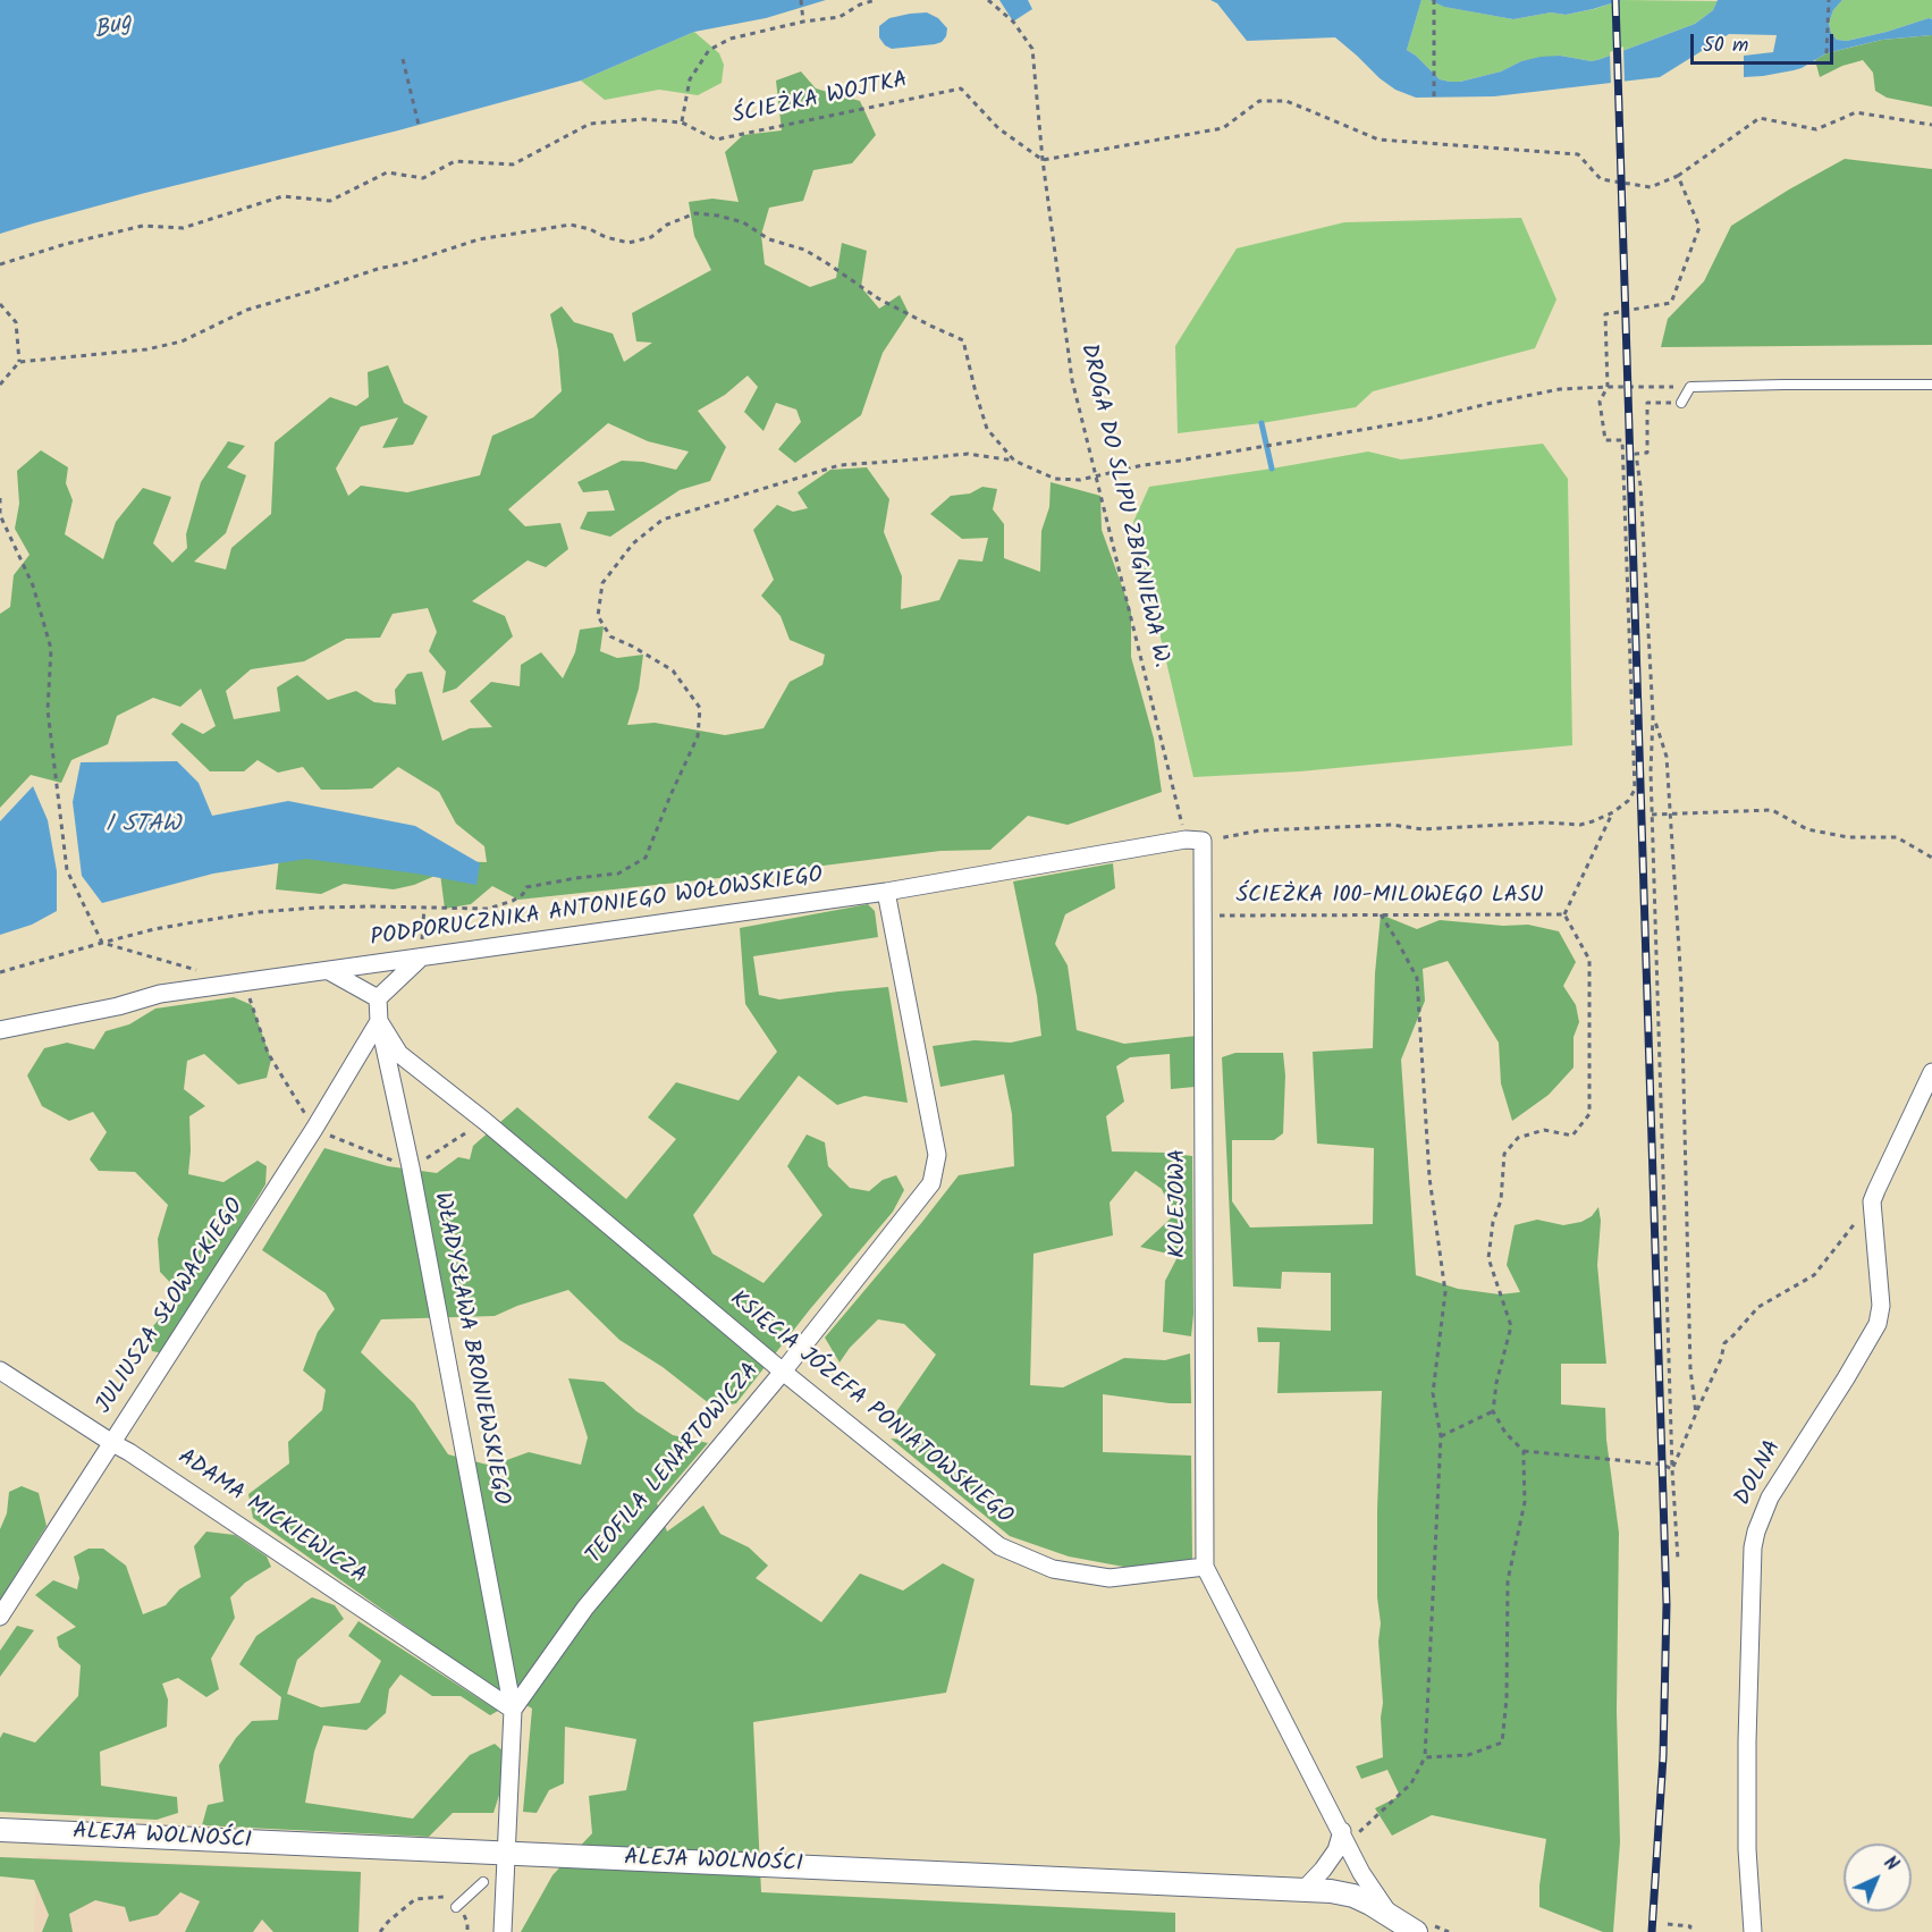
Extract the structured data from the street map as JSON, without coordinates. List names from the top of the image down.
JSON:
{
  "streets": {
    "street": [
      "PODPORUCZNIKA ANTONIEGO WOŁOWSKIEGO",
      "KOLEJOWA",
      "JULIUSZA SŁOWACKIEGO",
      "WŁADYSŁAWA BRONIEWSKIEGO",
      "KSIĘCIA JÓZEFA PONIATOWSKIEGO",
      "TEOFILA LENARTOWICZA",
      "DOLNA",
      "ADAMA MICKIEWICZA",
      "ALEJA WOLNOŚCI"
    ],
    "path": ["ŚCIEŻKA WOJTKA", "DROGA DO SLIPU ZBIGNIEWA W.", "ŚCIEŻKA 100-MILOWEGO LASU"]
  },
  "crossings": [
    ["ŚCIEŻKA WOJTKA", "DROGA DO SLIPU ZBIGNIEWA W."],
    ["DROGA DO SLIPU ZBIGNIEWA W.", "PODPORUCZNIKA ANTONIEGO WOŁOWSKIEGO"],
    ["DROGA DO SLIPU ZBIGNIEWA W.", "KOLEJOWA"],
    ["ŚCIEŻKA 100-MILOWEGO LASU", "KOLEJOWA"],
    ["PODPORUCZNIKA ANTONIEGO WOŁOWSKIEGO", "KOLEJOWA"],
    ["PODPORUCZNIKA ANTONIEGO WOŁOWSKIEGO", "TEOFILA LENARTOWICZA"],
    ["KOLEJOWA", "KSIĘCIA JÓZEFA PONIATOWSKIEGO"],
    ["JULIUSZA SŁOWACKIEGO", "WŁADYSŁAWA BRONIEWSKIEGO"],
    ["JULIUSZA SŁOWACKIEGO", "KSIĘCIA JÓZEFA PONIATOWSKIEGO"],
    ["JULIUSZA SŁOWACKIEGO", "ADAMA MICKIEWICZA"],
    ["WŁADYSŁAWA BRONIEWSKIEGO", "KSIĘCIA JÓZEFA PONIATOWSKIEGO"],
    ["WŁADYSŁAWA BRONIEWSKIEGO", "TEOFILA LENARTOWICZA"],
    ["WŁADYSŁAWA BRONIEWSKIEGO", "ADAMA MICKIEWICZA"],
    ["KSIĘCIA JÓZEFA PONIATOWSKIEGO", "TEOFILA LENARTOWICZA"],
    ["TEOFILA LENARTOWICZA", "ADAMA MICKIEWICZA"]
  ],
  "water": ["Bug", "1 STAW"],
  "scale_bar": "50 m",
  "north": "top right"
}
